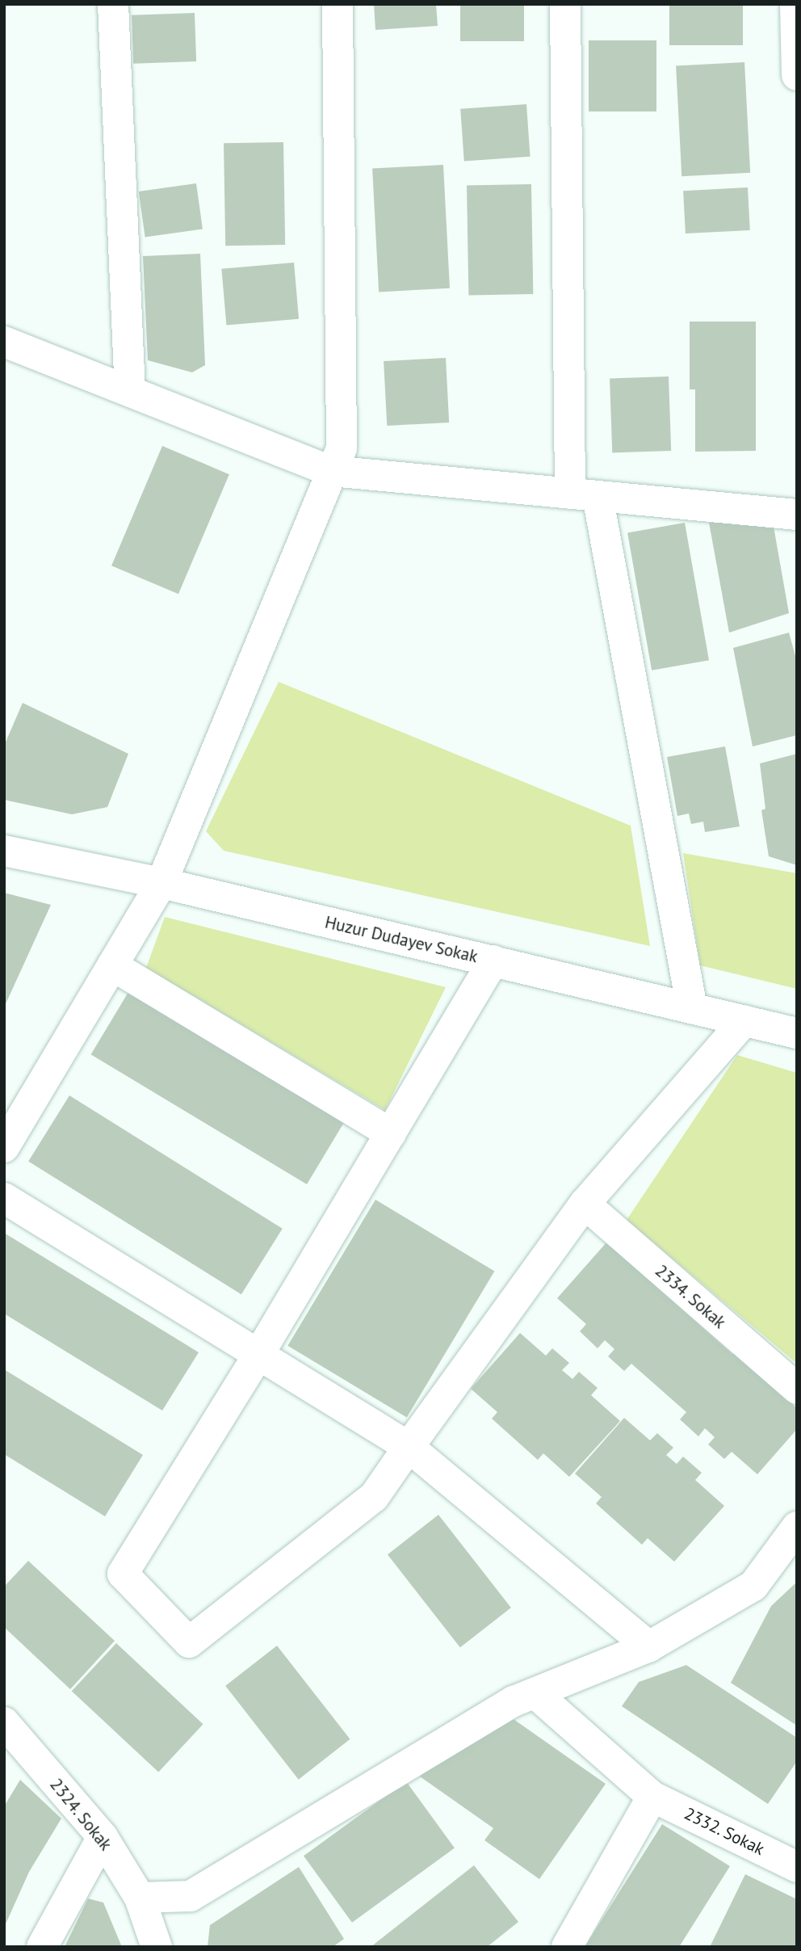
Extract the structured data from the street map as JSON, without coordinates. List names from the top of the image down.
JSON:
{
  "streets": {
    "street": [
      "Huzur Dudayev Sokak",
      "2334. Sokak",
      "2324. Sokak",
      "2332. Sokak"
    ]
  }
}
